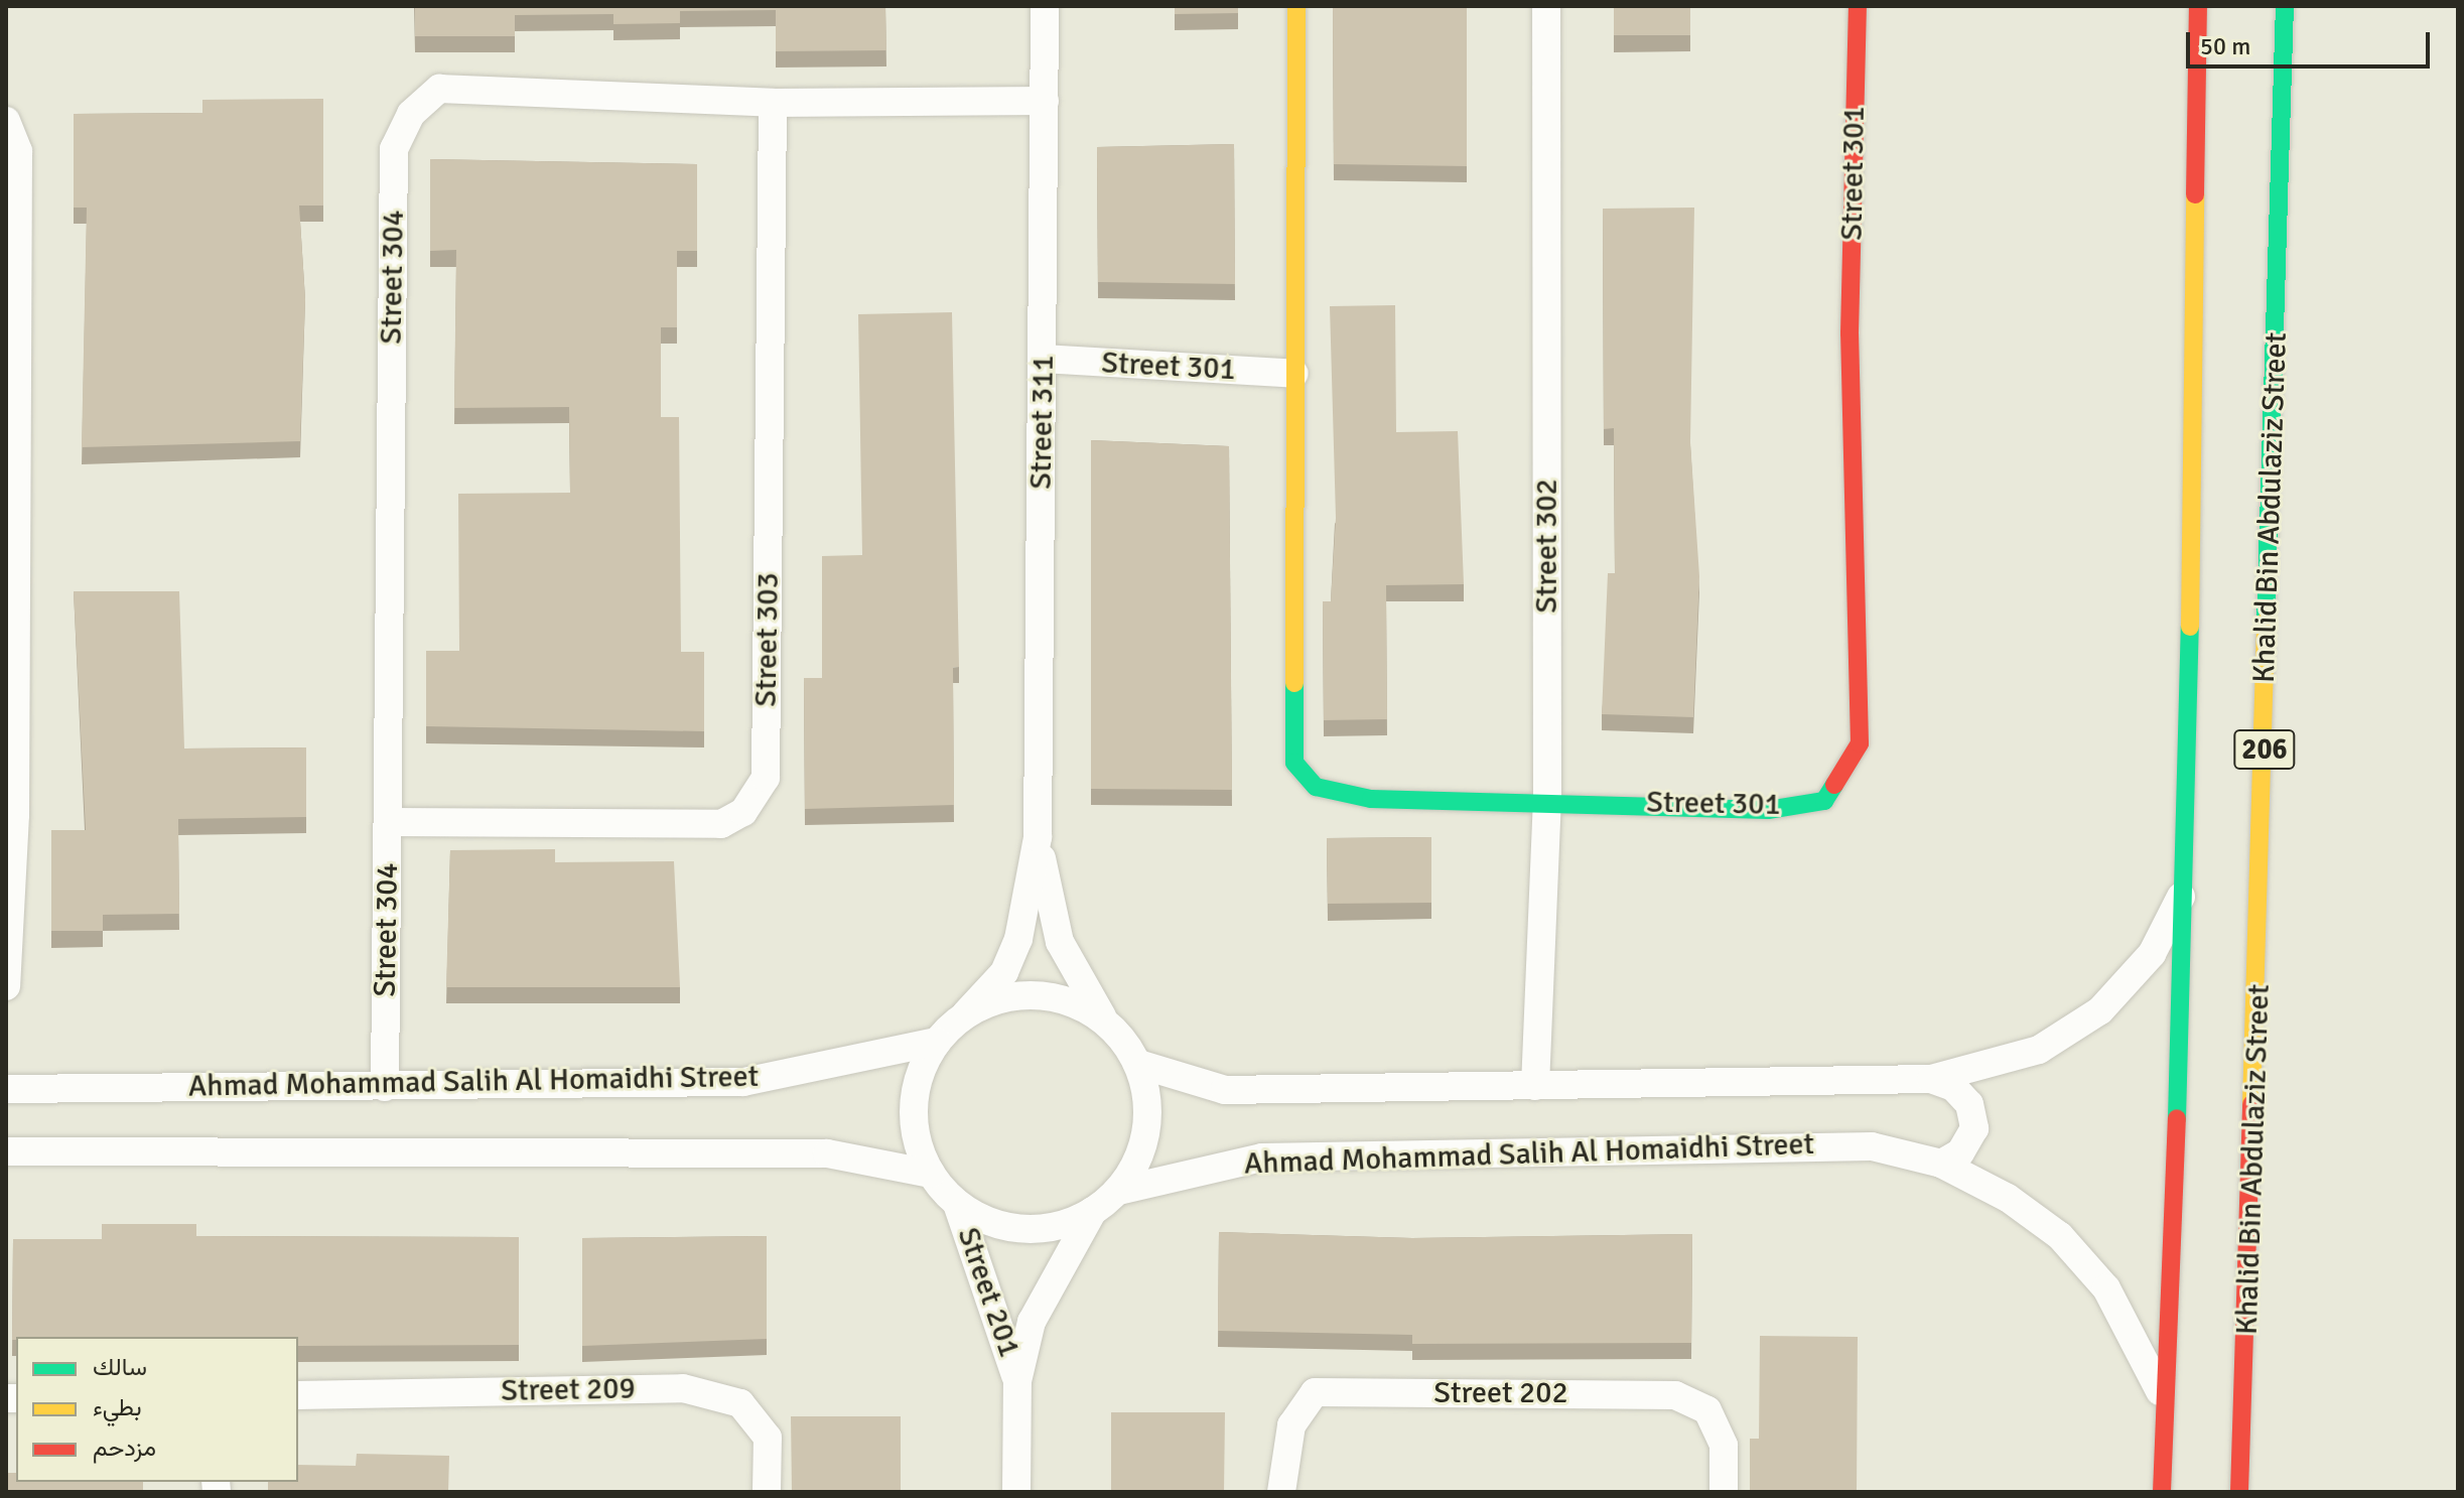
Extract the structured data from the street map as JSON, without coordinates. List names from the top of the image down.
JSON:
{
  "streets": {
    "main road": ["Street 301", "Khalid Bin Abdulaziz Street", "206"],
    "street": [
      "Street 304",
      "Street 311",
      "Street 302",
      "Street 303",
      "Ahmad Mohammad Salih Al Homaidhi Street",
      "Street 201",
      "Street 209",
      "Street 202"
    ]
  },
  "crossings": [
    ["Street 301", "Street 311"],
    ["Street 301", "Street 302"],
    ["Street 304", "Street 311"],
    ["Street 304", "Street 303"],
    ["Street 304", "Ahmad Mohammad Salih Al Homaidhi Street"],
    ["Street 311", "Ahmad Mohammad Salih Al Homaidhi Street"],
    ["Street 311", "Street 201"],
    ["206", "Ahmad Mohammad Salih Al Homaidhi Street"],
    ["Ahmad Mohammad Salih Al Homaidhi Street", "Street 201"]
  ],
  "legend": ["سالك", "بطيء", "مزدحم"],
  "scale_bar": "50 m"
}
